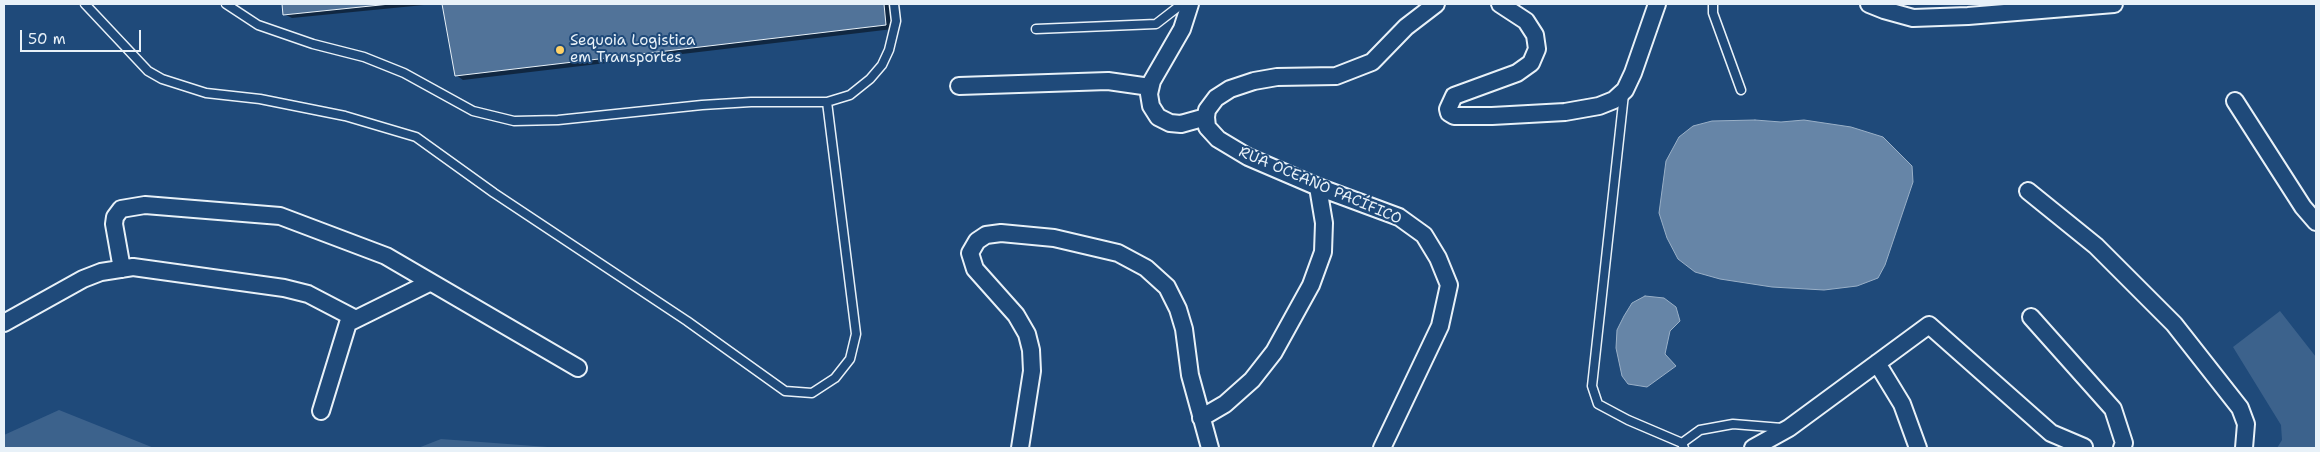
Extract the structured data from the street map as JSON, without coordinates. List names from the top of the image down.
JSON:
{
  "streets": {
    "street": ["RUA OCEANO PACÍFICO"]
  },
  "places": ["Sequoia Logistica em Transportes"],
  "scale_bar": "50 m"
}
